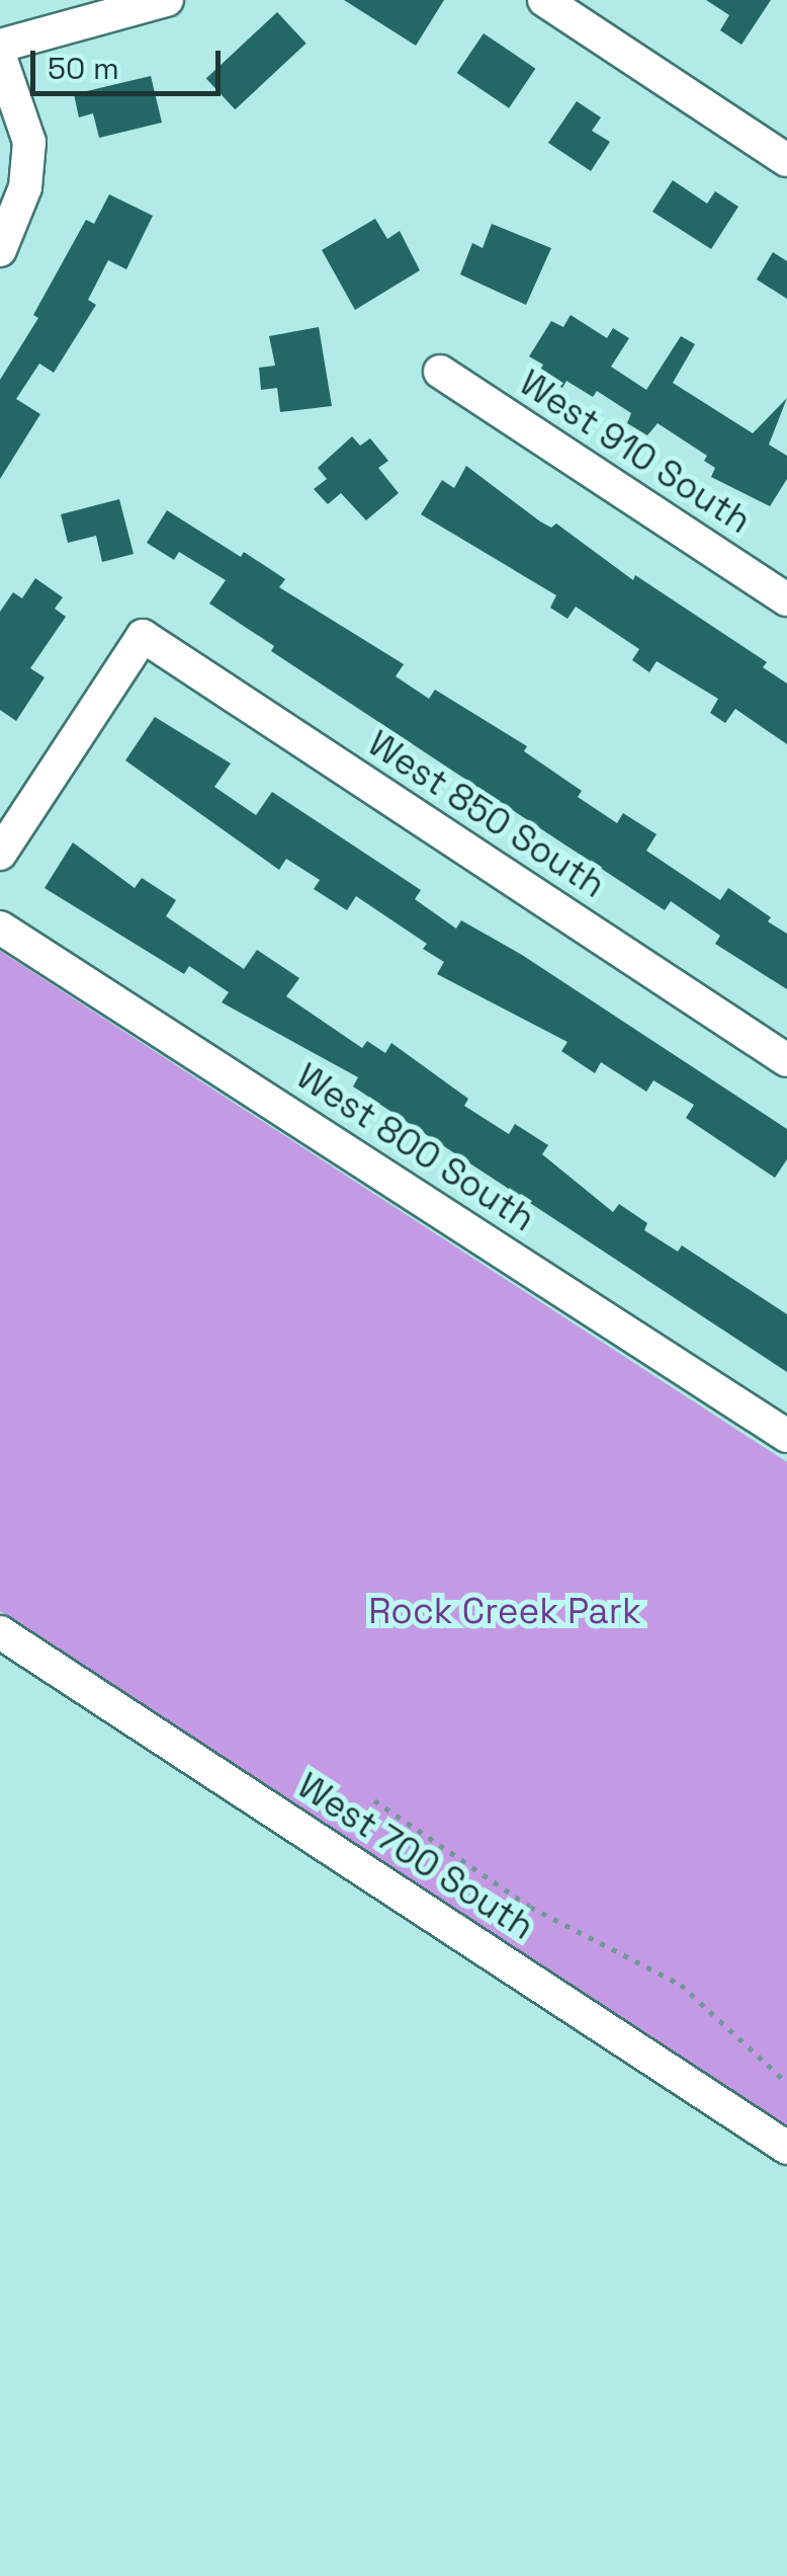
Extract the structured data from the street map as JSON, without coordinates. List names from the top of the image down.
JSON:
{
  "streets": {
    "street": [
      "West 910 South",
      "West 850 South",
      "West 800 South",
      "West 700 South"
    ]
  },
  "parks": ["Rock Creek Park"],
  "scale_bar": "50 m"
}
